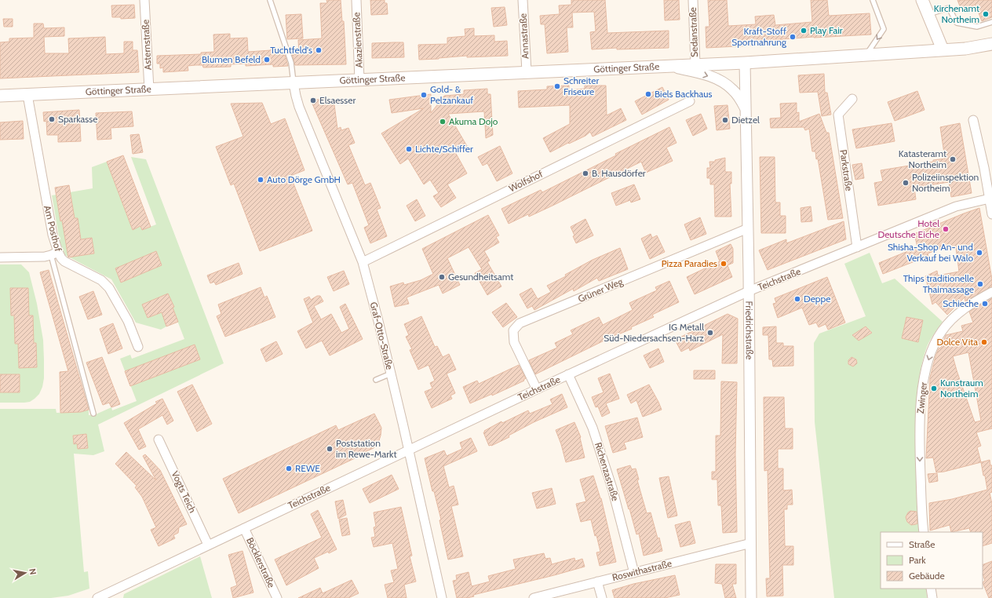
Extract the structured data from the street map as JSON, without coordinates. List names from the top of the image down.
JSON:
{
  "streets": {
    "main road": ["Göttinger Straße"],
    "street": [
      "Sedanstraße",
      "Annastraße",
      "Akazienstraße",
      "Asternstraße",
      "Parkstraße",
      "Wolfshof",
      "Am Posthof",
      "Teichstraße",
      "Grüner Weg",
      "Friedrichstraße",
      "Graf-Otto-Straße",
      "Zwinger",
      "Richenzastraße",
      "Vogts Teich",
      "Böcklerstraße",
      "Roswithastraße"
    ]
  },
  "crossings": [
    ["Sedanstraße", "Göttinger Straße"],
    ["Annastraße", "Göttinger Straße"],
    ["Akazienstraße", "Göttinger Straße"],
    ["Asternstraße", "Göttinger Straße"],
    ["Göttinger Straße", "Am Posthof"],
    ["Göttinger Straße", "Friedrichstraße"],
    ["Göttinger Straße", "Graf-Otto-Straße"],
    ["Parkstraße", "Teichstraße"],
    ["Wolfshof", "Graf-Otto-Straße"],
    ["Teichstraße", "Grüner Weg"],
    ["Teichstraße", "Friedrichstraße"],
    ["Teichstraße", "Graf-Otto-Straße"],
    ["Teichstraße", "Richenzastraße"],
    ["Teichstraße", "Vogts Teich"],
    ["Teichstraße", "Böcklerstraße"],
    ["Grüner Weg", "Friedrichstraße"],
    ["Friedrichstraße", "Roswithastraße"],
    ["Richenzastraße", "Roswithastraße"]
  ],
  "one_way": ["Zwinger"],
  "places": [
    "Kirchenamt Northeim",
    "Play Fair",
    "Kraft-Stoff Sportnahrung",
    "Tuchtfeld's",
    "Blumen Befeld",
    "Schreiter Friseure",
    "Biels Backhaus",
    "Gold- & Pelzankauf",
    "Elsaesser",
    "Sparkasse",
    "Dietzel",
    "Akuma Dojo",
    "Lichte/Schiffer",
    "Katasteramt Northeim",
    "B. Hausdörfer",
    "Auto Dörge GmbH",
    "Polizeiinspektion Northeim",
    "Hotel Deutsche Eiche",
    "Shisha-Shop An- und Verkauf bei Walo",
    "Pizza Paradies",
    "Gesundheitsamt",
    "Thips traditionelle Thaimassage",
    "Deppe",
    "Schieche",
    "IG Metall Süd-Niedersachsen-Harz",
    "Dolce Vita",
    "Kunstraum Northeim",
    "Poststation im Rewe-Markt",
    "REWE"
  ],
  "legend": ["Straße", "Park", "Gebäude"],
  "north": "right"
}
